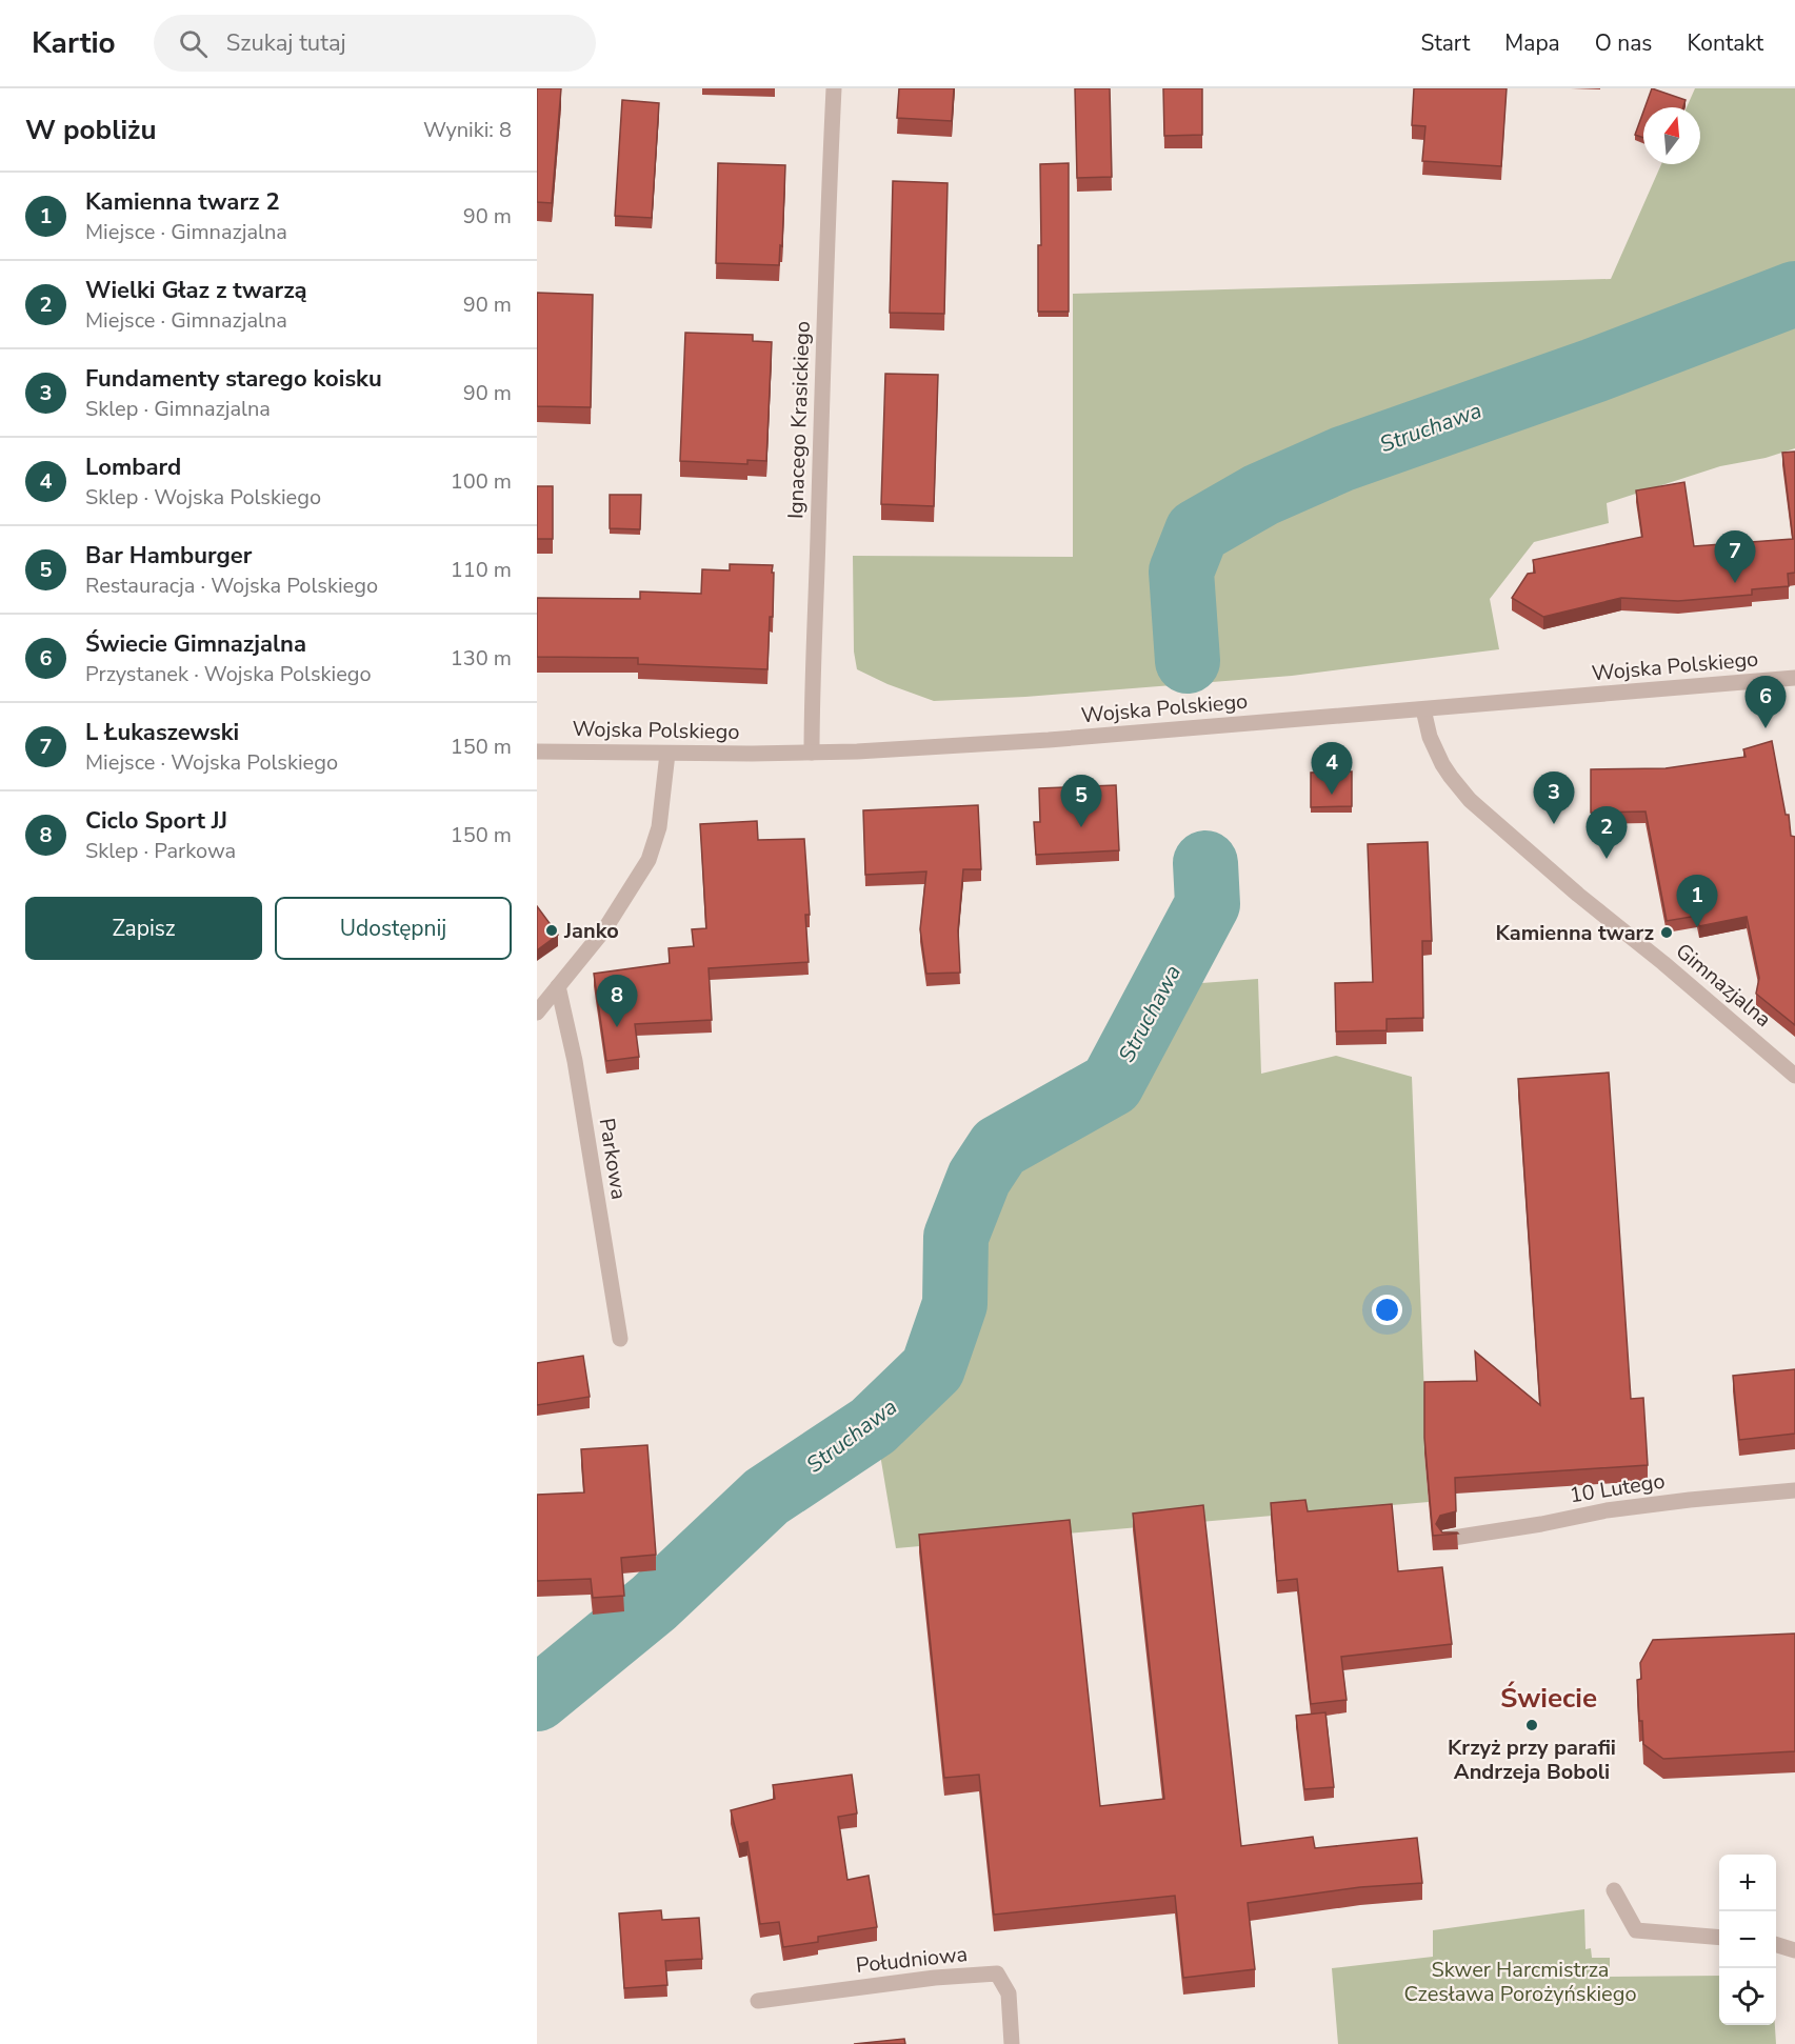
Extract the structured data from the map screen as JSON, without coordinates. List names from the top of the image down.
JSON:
{
  "streets": {
    "street": [
      "Ignacego Krasickiego",
      "Wojska Polskiego",
      "Gimnazjalna",
      "Parkowa",
      "10 Lutego",
      "Południowa"
    ]
  },
  "crossings": [
    ["Ignacego Krasickiego", "Wojska Polskiego"],
    ["Wojska Polskiego", "Gimnazjalna"]
  ],
  "districts": ["Świecie"],
  "water": ["Struchawa"],
  "parks": ["Skwer Harcmistrza Czesława Porożyńskiego"],
  "places": ["Janko", "Kamienna twarz", "Krzyż przy parafii Andrzeja Boboli"],
  "north": "top",
  "page": {
    "header": "Kartio",
    "search": "Szukaj tutaj",
    "nav": [
      "Start",
      "Mapa",
      "O nas",
      "Kontakt"
    ],
    "heading": ["W pobliżu", "Wyniki: 8"],
    "list": [
      {
        "mark": "1",
        "name": "Kamienna twarz 2",
        "note": "Miejsce · Gimnazjalna",
        "value": "90 m"
      },
      {
        "mark": "2",
        "name": "Wielki Głaz z twarzą",
        "note": "Miejsce · Gimnazjalna",
        "value": "90 m"
      },
      {
        "mark": "3",
        "name": "Fundamenty starego koisku",
        "note": "Sklep · Gimnazjalna",
        "value": "90 m"
      },
      {
        "mark": "4",
        "name": "Lombard",
        "note": "Sklep · Wojska Polskiego",
        "value": "100 m"
      },
      {
        "mark": "5",
        "name": "Bar Hamburger",
        "note": "Restauracja · Wojska Polskiego",
        "value": "110 m"
      },
      {
        "mark": "6",
        "name": "Świecie Gimnazjalna",
        "note": "Przystanek · Wojska Polskiego",
        "value": "130 m"
      },
      {
        "mark": "7",
        "name": "L Łukaszewski",
        "note": "Miejsce · Wojska Polskiego",
        "value": "150 m"
      },
      {
        "mark": "8",
        "name": "Ciclo Sport JJ",
        "note": "Sklep · Parkowa",
        "value": "150 m"
      }
    ],
    "pins": [
      "7",
      "6",
      "4",
      "3",
      "5",
      "2",
      "1",
      "8"
    ],
    "buttons": ["Zapisz", "Udostępnij"],
    "map_buttons": ["+", "−"]
  }
}
